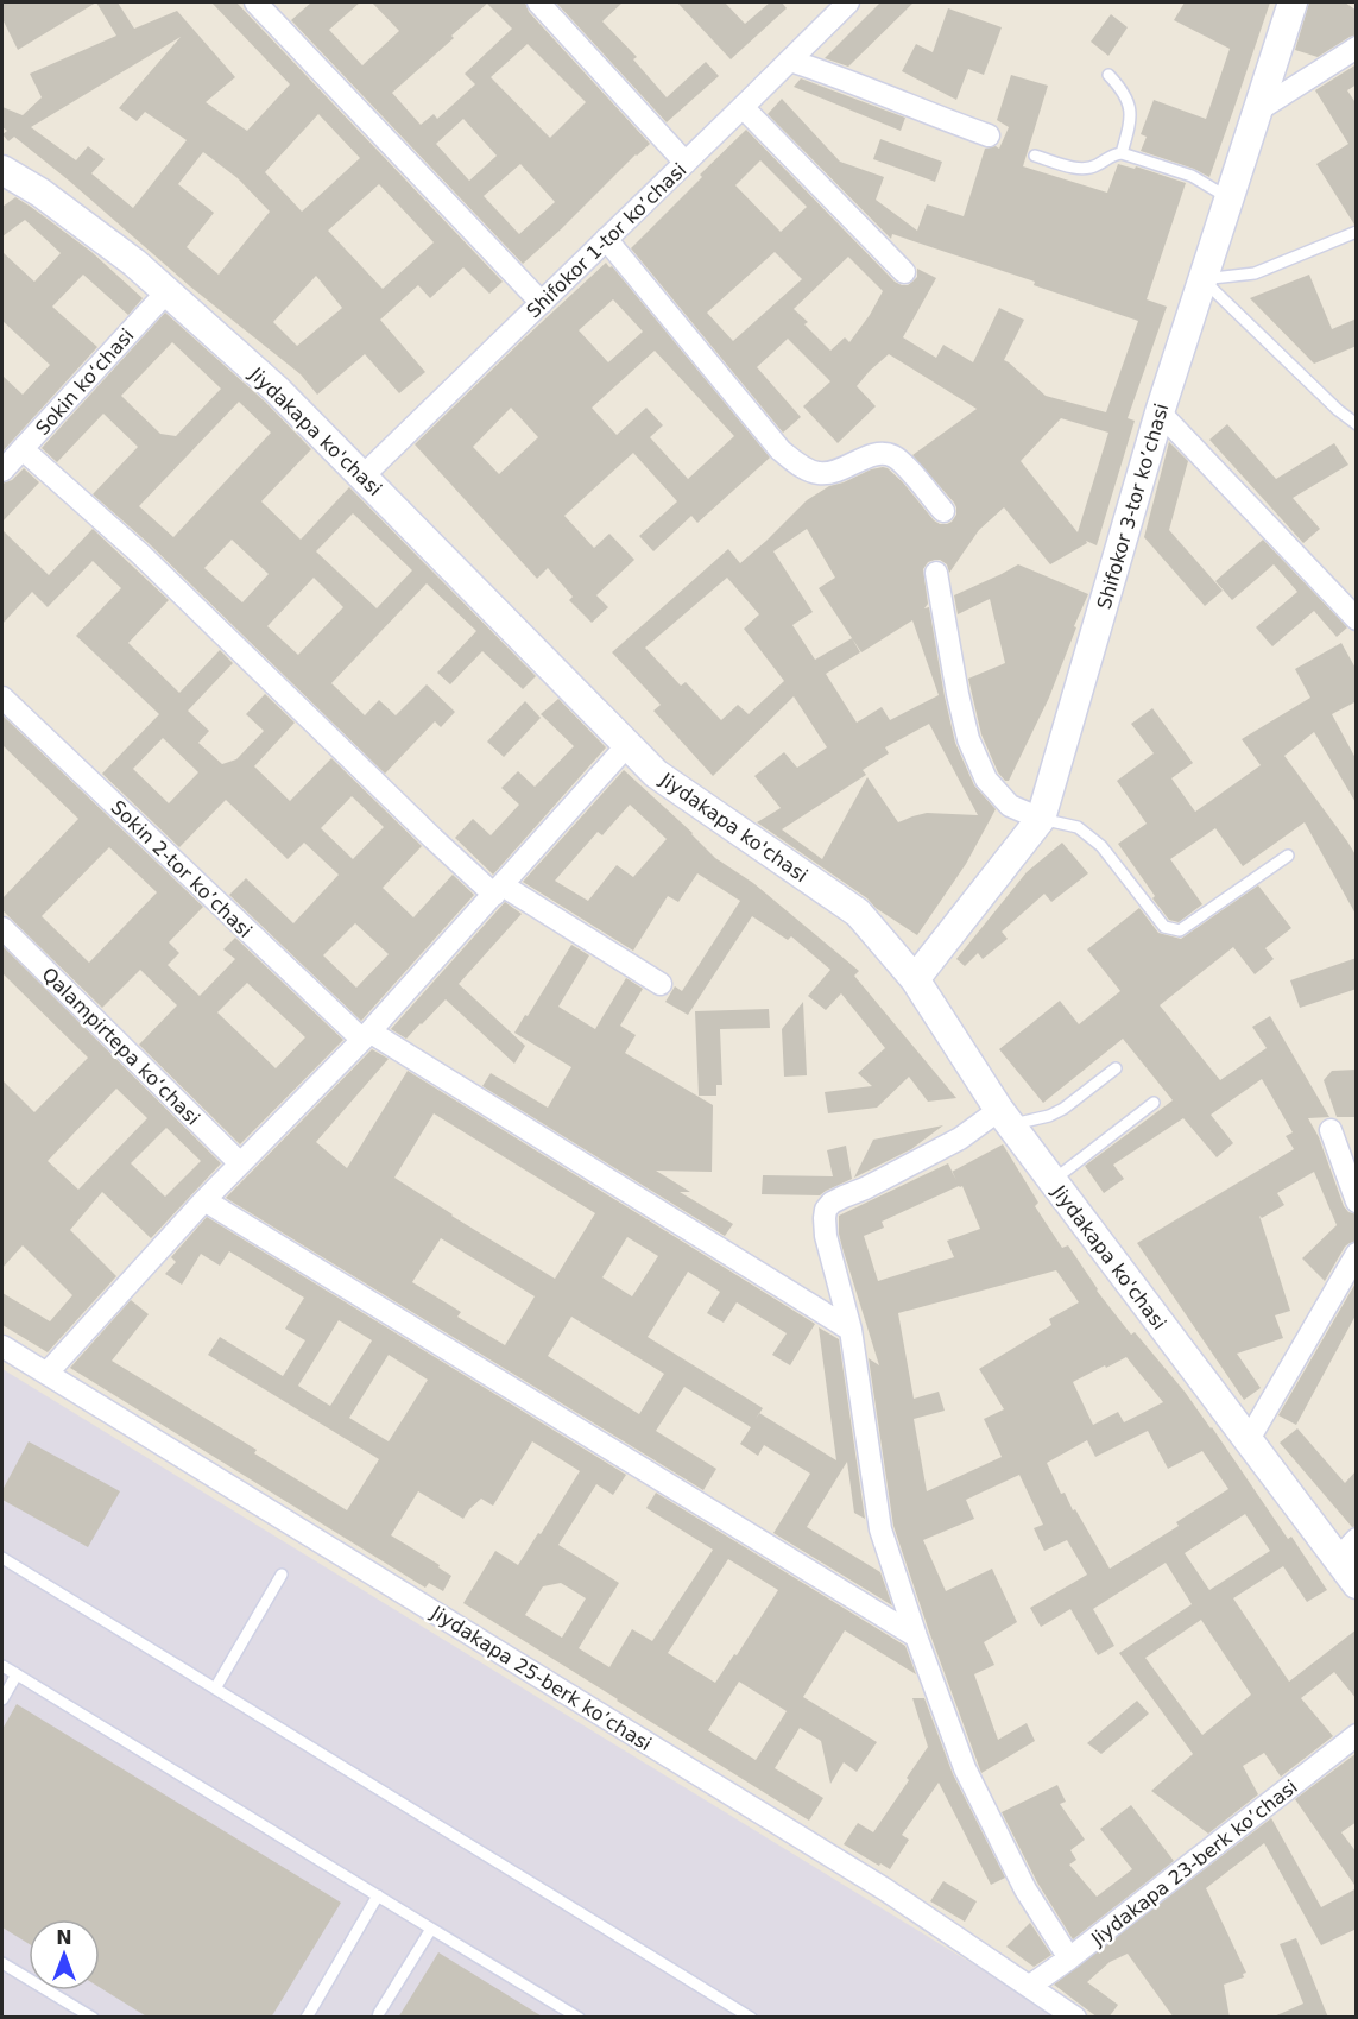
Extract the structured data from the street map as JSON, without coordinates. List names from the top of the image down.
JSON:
{
  "streets": {
    "street": [
      "Shifokor 1-tor koʼchasi",
      "Sokin koʻchasi",
      "Jiydakapa ko'chasi",
      "Shifokor 3-tor koʼchasi",
      "Sokin 2-tor koʼchasi",
      "Qalampirtepa koʻchasi",
      "Jiydakapa 25-berk koʼchasi",
      "Jiydakapa 23-berk koʼchasi"
    ]
  },
  "crossings": [
    ["Shifokor 1-tor koʼchasi", "Jiydakapa ko'chasi"],
    ["Sokin koʻchasi", "Jiydakapa ko'chasi"],
    ["Jiydakapa ko'chasi", "Shifokor 3-tor koʼchasi"],
    ["Jiydakapa 25-berk koʼchasi", "Jiydakapa 23-berk koʼchasi"]
  ],
  "north": "top"
}
